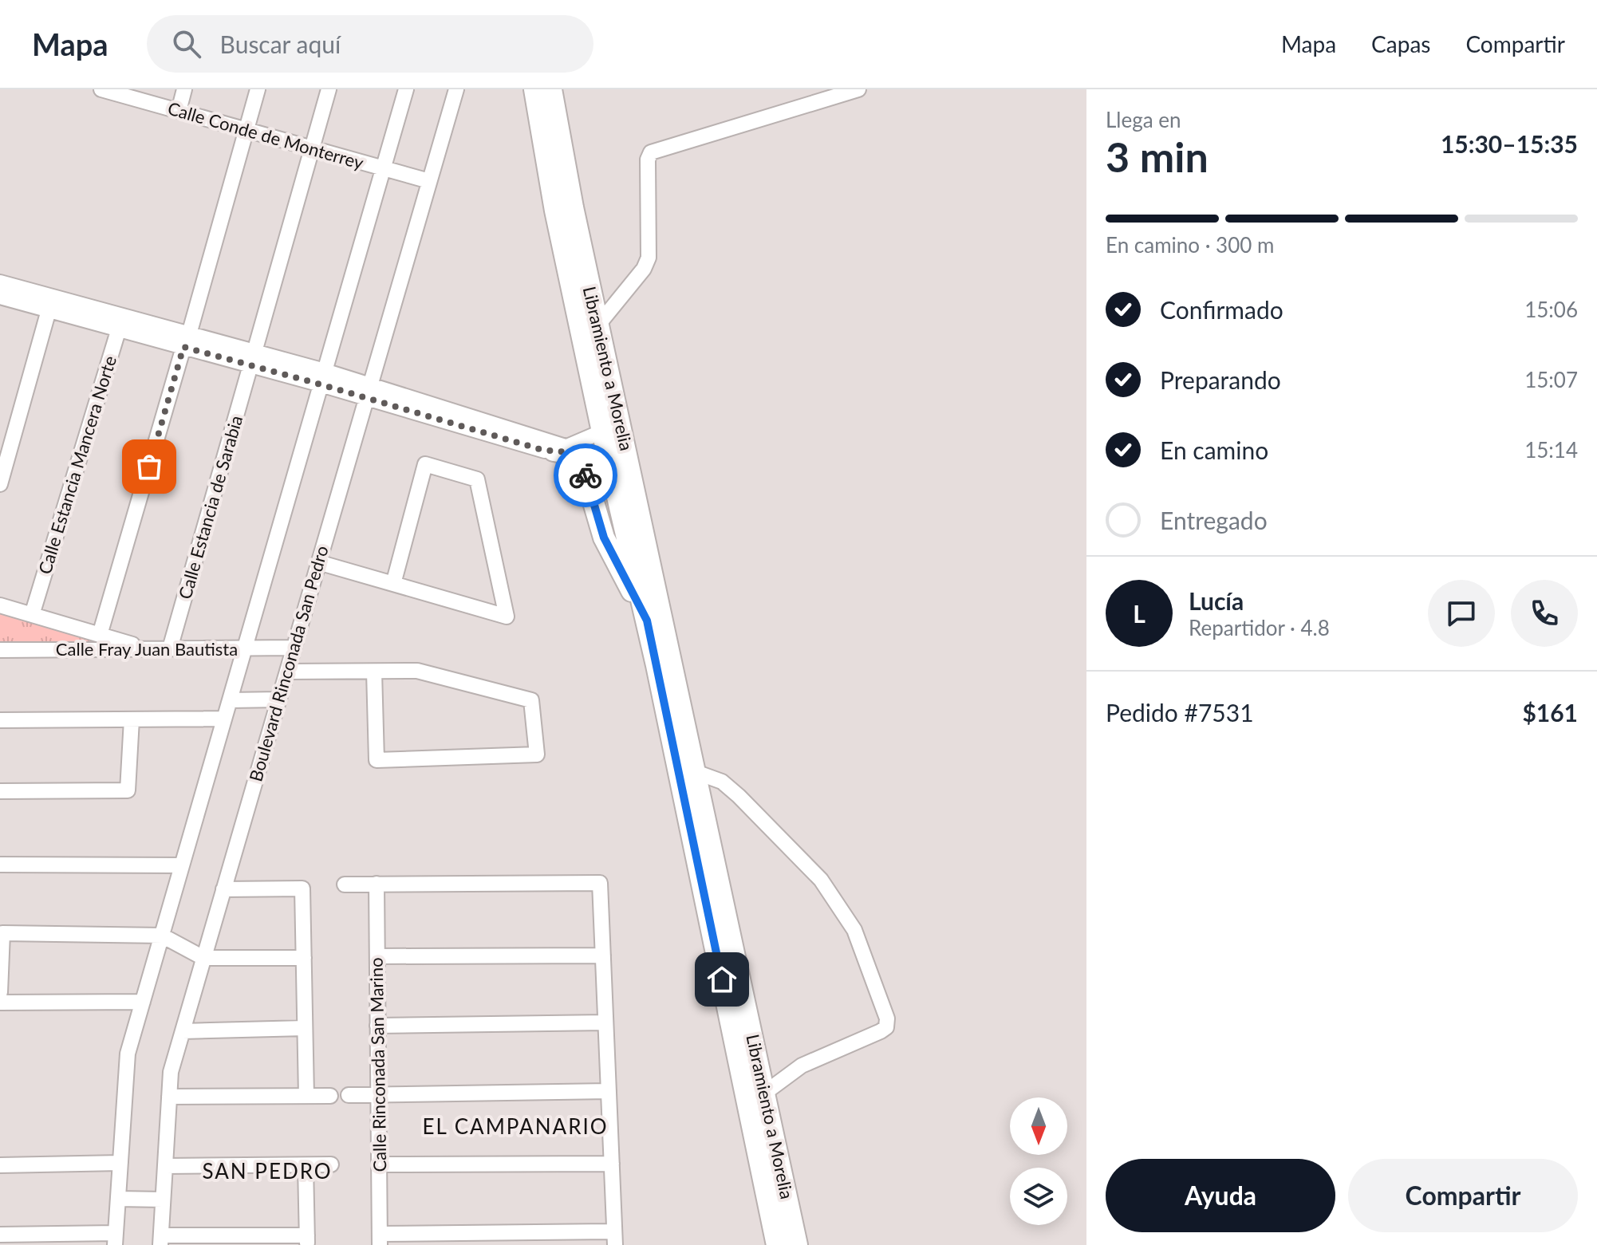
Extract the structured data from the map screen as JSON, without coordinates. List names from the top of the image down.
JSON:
{
  "streets": {
    "highway": ["Libramiento a Morelia"],
    "street": [
      "Calle Conde de Monterrey",
      "Calle Estancia Mancera Norte",
      "Calle Estancia de Sarabia",
      "Calle Fray Juan Bautista",
      "Boulevard Rinconada San Pedro",
      "Calle Rinconada San Marino"
    ]
  },
  "crossings": [
    ["Calle Conde de Monterrey", "Calle Estancia de Sarabia"],
    ["Calle Conde de Monterrey", "Boulevard Rinconada San Pedro"],
    ["Calle Estancia de Sarabia", "Calle Fray Juan Bautista"],
    ["Calle Fray Juan Bautista", "Boulevard Rinconada San Pedro"]
  ],
  "districts": ["EL CAMPANARIO", "SAN PEDRO"],
  "north": "bottom",
  "page": {
    "header": "Mapa",
    "search": "Buscar aquí",
    "nav": ["Mapa", "Capas", "Compartir"],
    "heading": ["3 min", "Llega en", "15:30–15:35"],
    "panel": [
      "Lucía",
      "Repartidor · 4.8",
      "Pedido #7531",
      "$161"
    ],
    "bar": "En camino · 300 m",
    "list": [
      ["Confirmado", "15:06"],
      ["Preparando", "15:07"],
      ["En camino", "15:14"],
      "Entregado"
    ],
    "round": "L",
    "buttons": ["Ayuda", "Compartir"]
  }
}
